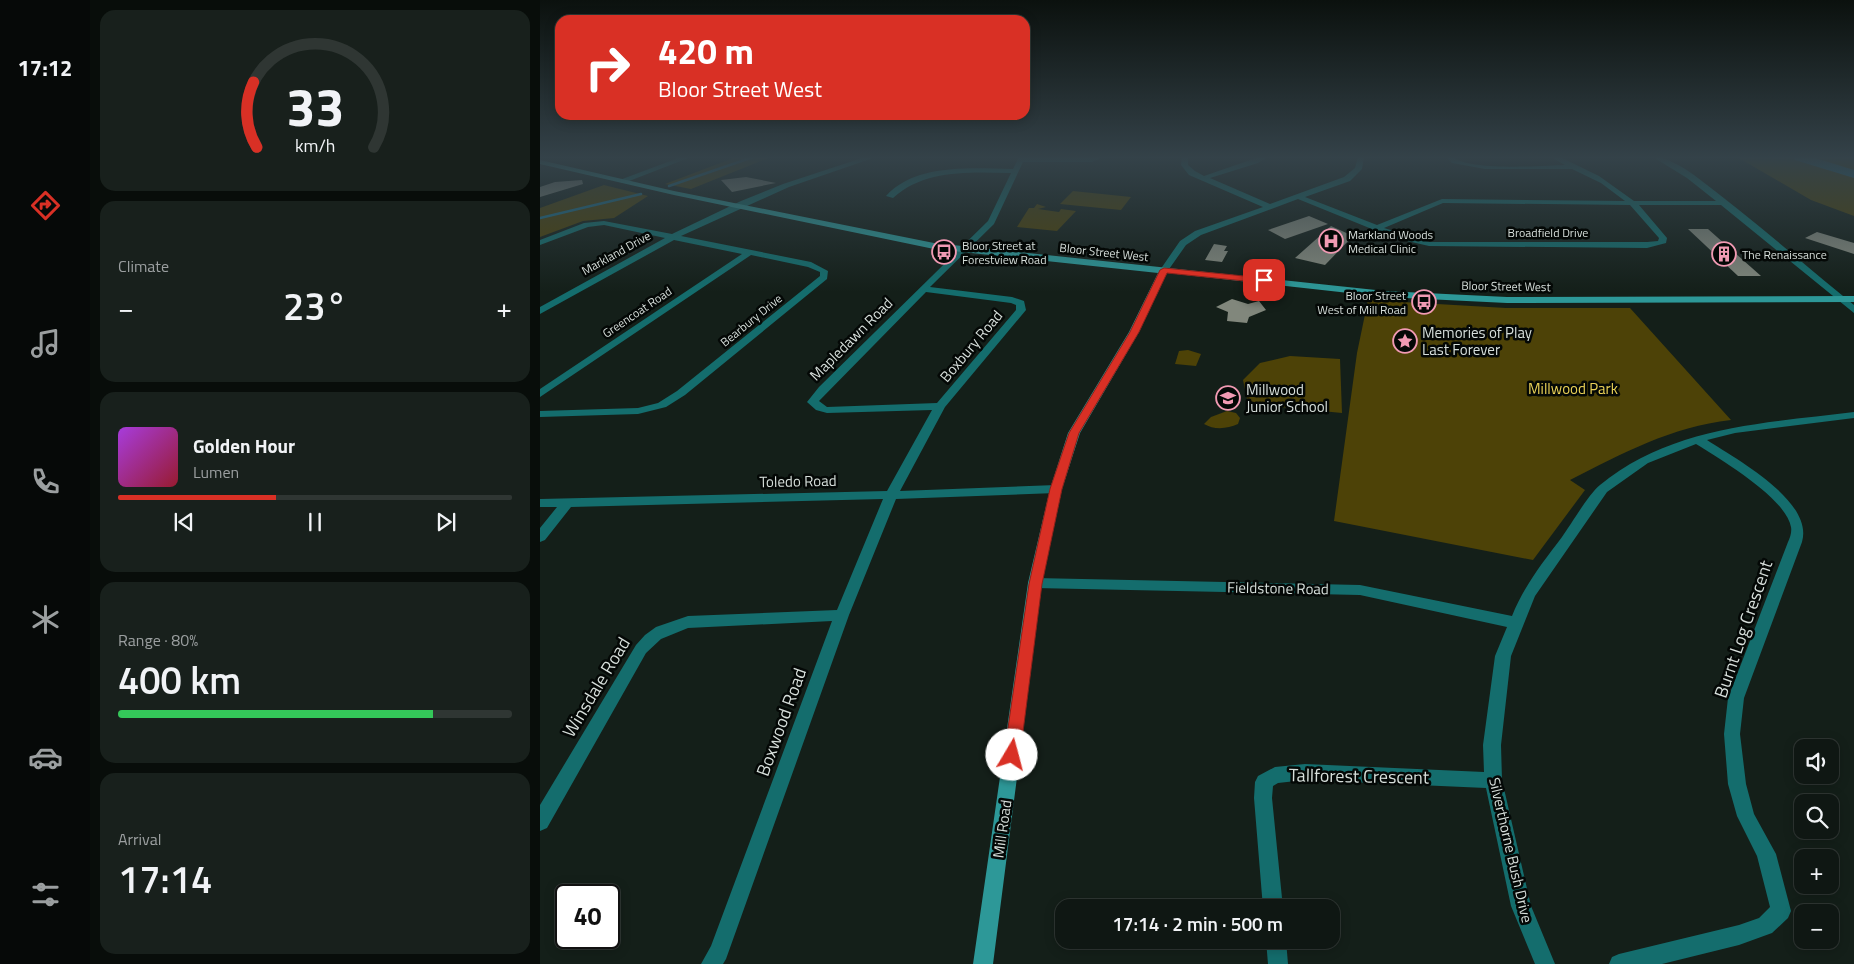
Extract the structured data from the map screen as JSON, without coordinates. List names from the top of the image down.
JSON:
{
  "streets": {
    "main road": ["Bloor Street West", "Mill Road"],
    "street": [
      "Broadfield Drive",
      "Markland Drive",
      "Greencoat Road",
      "Bearbury Drive",
      "Mapledawn Road",
      "Boxbury Road",
      "Toledo Road",
      "Fieldstone Road",
      "Burnt Log Crescent",
      "Winsdale Road",
      "Boxwood Road",
      "Tallforest Crescent",
      "Silverthorne Bush Drive"
    ]
  },
  "crossings": [
    ["Bloor Street West", "Markland Drive"],
    ["Bloor Street West", "Mapledawn Road"],
    ["Bloor Street West", "Mill Road"],
    ["Markland Drive", "Bearbury Drive"],
    ["Greencoat Road", "Bearbury Drive"],
    ["Mapledawn Road", "Boxbury Road"],
    ["Boxbury Road", "Toledo Road"],
    ["Boxbury Road", "Boxwood Road"],
    ["Toledo Road", "Boxwood Road"],
    ["Toledo Road", "Mill Road"],
    ["Fieldstone Road", "Mill Road"],
    ["Fieldstone Road", "Silverthorne Bush Drive"],
    ["Burnt Log Crescent", "Silverthorne Bush Drive"],
    ["Winsdale Road", "Boxwood Road"],
    ["Tallforest Crescent", "Silverthorne Bush Drive"]
  ],
  "parks": ["Millwood Park"],
  "places": {
    "hospital": ["Markland Woods Medical Clinic"],
    "bus stop": ["Bloor Street at Forestview Road", "Bloor Street West of Mill Road"],
    "building": ["The Renaissance"],
    "place": ["Memories of Play Last Forever"],
    "school or university": ["Millwood Junior School"]
  },
  "page": {
    "tabs": "17:12",
    "turn": ["420 m", "Bloor Street West"],
    "tile": [
      "Climate",
      ["Range · 80%", "400 km"],
      ["Arrival", "17:14"]
    ],
    "heat": ["−", "23°", "+"],
    "song": ["Golden Hour", "Lumen"],
    "map_buttons": ["+", "−"],
    "limit": "40",
    "trip": "17:14 · 2 min · 500 m",
    "gauge": ["33", "km/h"]
  }
}
